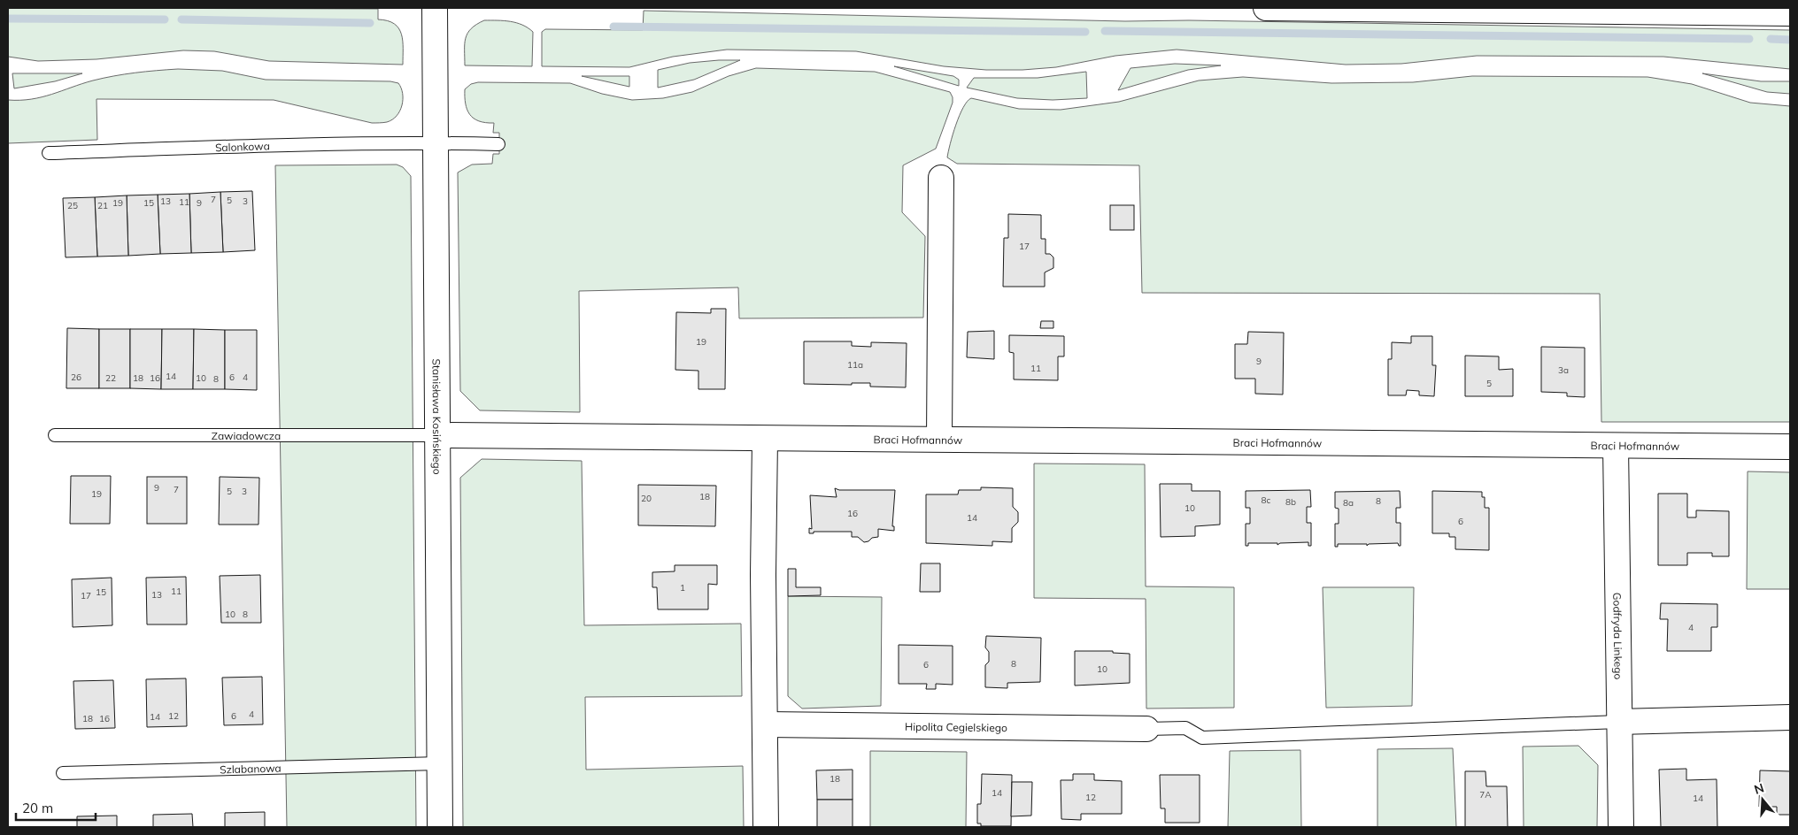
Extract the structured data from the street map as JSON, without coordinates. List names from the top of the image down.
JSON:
{
  "streets": {
    "street": [
      "Stanisława Kosińskiego",
      "Braci Hofmannów",
      "Godfryda Linkego",
      "Hipolita Cegielskiego"
    ],
    "lane": ["Salonkowa", "Zawiadowcza", "Szlabanowa"]
  },
  "crossings": [
    ["Salonkowa", "Stanisława Kosińskiego"],
    ["Stanisława Kosińskiego", "Zawiadowcza"],
    ["Stanisława Kosińskiego", "Braci Hofmannów"],
    ["Stanisława Kosińskiego", "Szlabanowa"],
    ["Zawiadowcza", "Braci Hofmannów"],
    ["Braci Hofmannów", "Godfryda Linkego"]
  ],
  "house_numbers": [
    "7",
    "5",
    "13",
    "3",
    "11",
    "19",
    "15",
    "9",
    "25",
    "21",
    "17",
    "19",
    "9",
    "11a",
    "11",
    "3a",
    "14",
    "26",
    "6",
    "4",
    "22",
    "18",
    "16",
    "10",
    "8",
    "5",
    "9",
    "7",
    "5",
    "3",
    "19",
    "18",
    "20",
    "8c",
    "8",
    "8b",
    "8a",
    "10",
    "16",
    "14",
    "6",
    "1",
    "11",
    "15",
    "13",
    "17",
    "10",
    "8",
    "4",
    "8",
    "6",
    "10",
    "4",
    "12",
    "6",
    "14",
    "18",
    "16",
    "18",
    "14",
    "7A",
    "12",
    "14"
  ],
  "scale_bar": "20 m",
  "north": "top"
}
